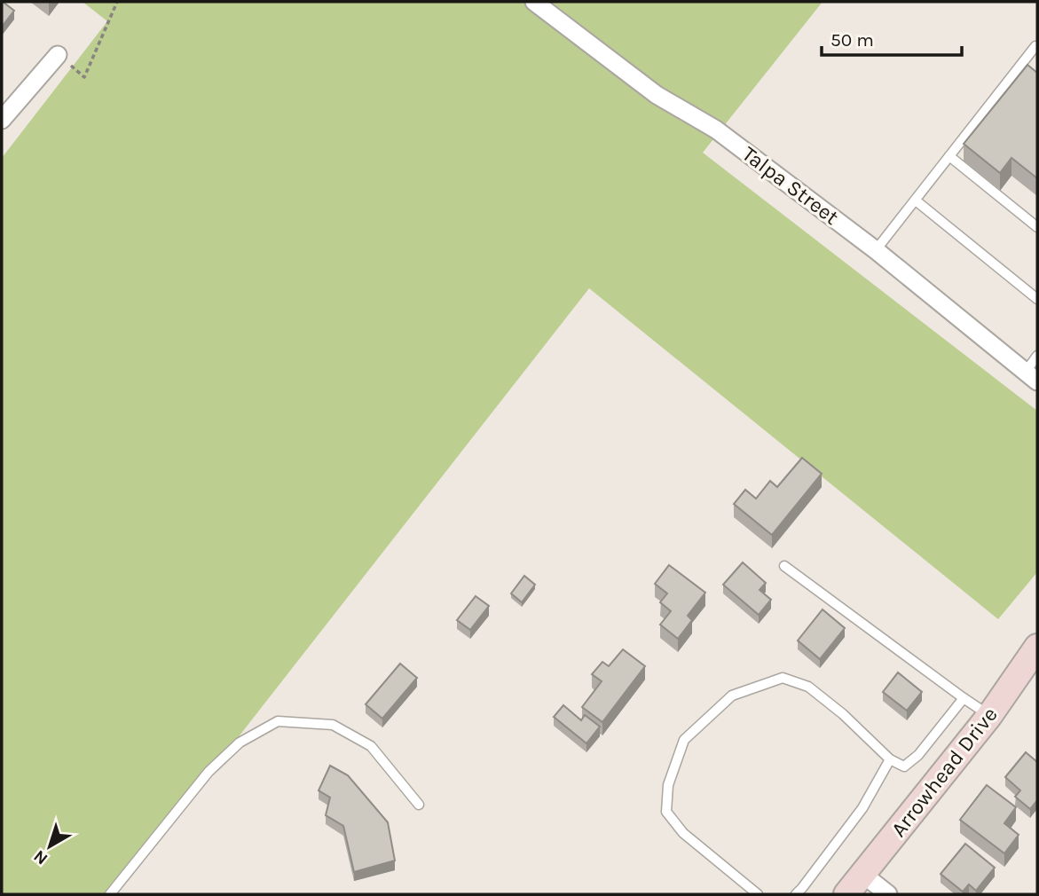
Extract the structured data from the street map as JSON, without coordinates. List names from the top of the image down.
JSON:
{
  "streets": {
    "main road": ["Arrowhead Drive"],
    "street": ["Talpa Street"]
  },
  "scale_bar": "50 m",
  "north": "bottom left"
}
